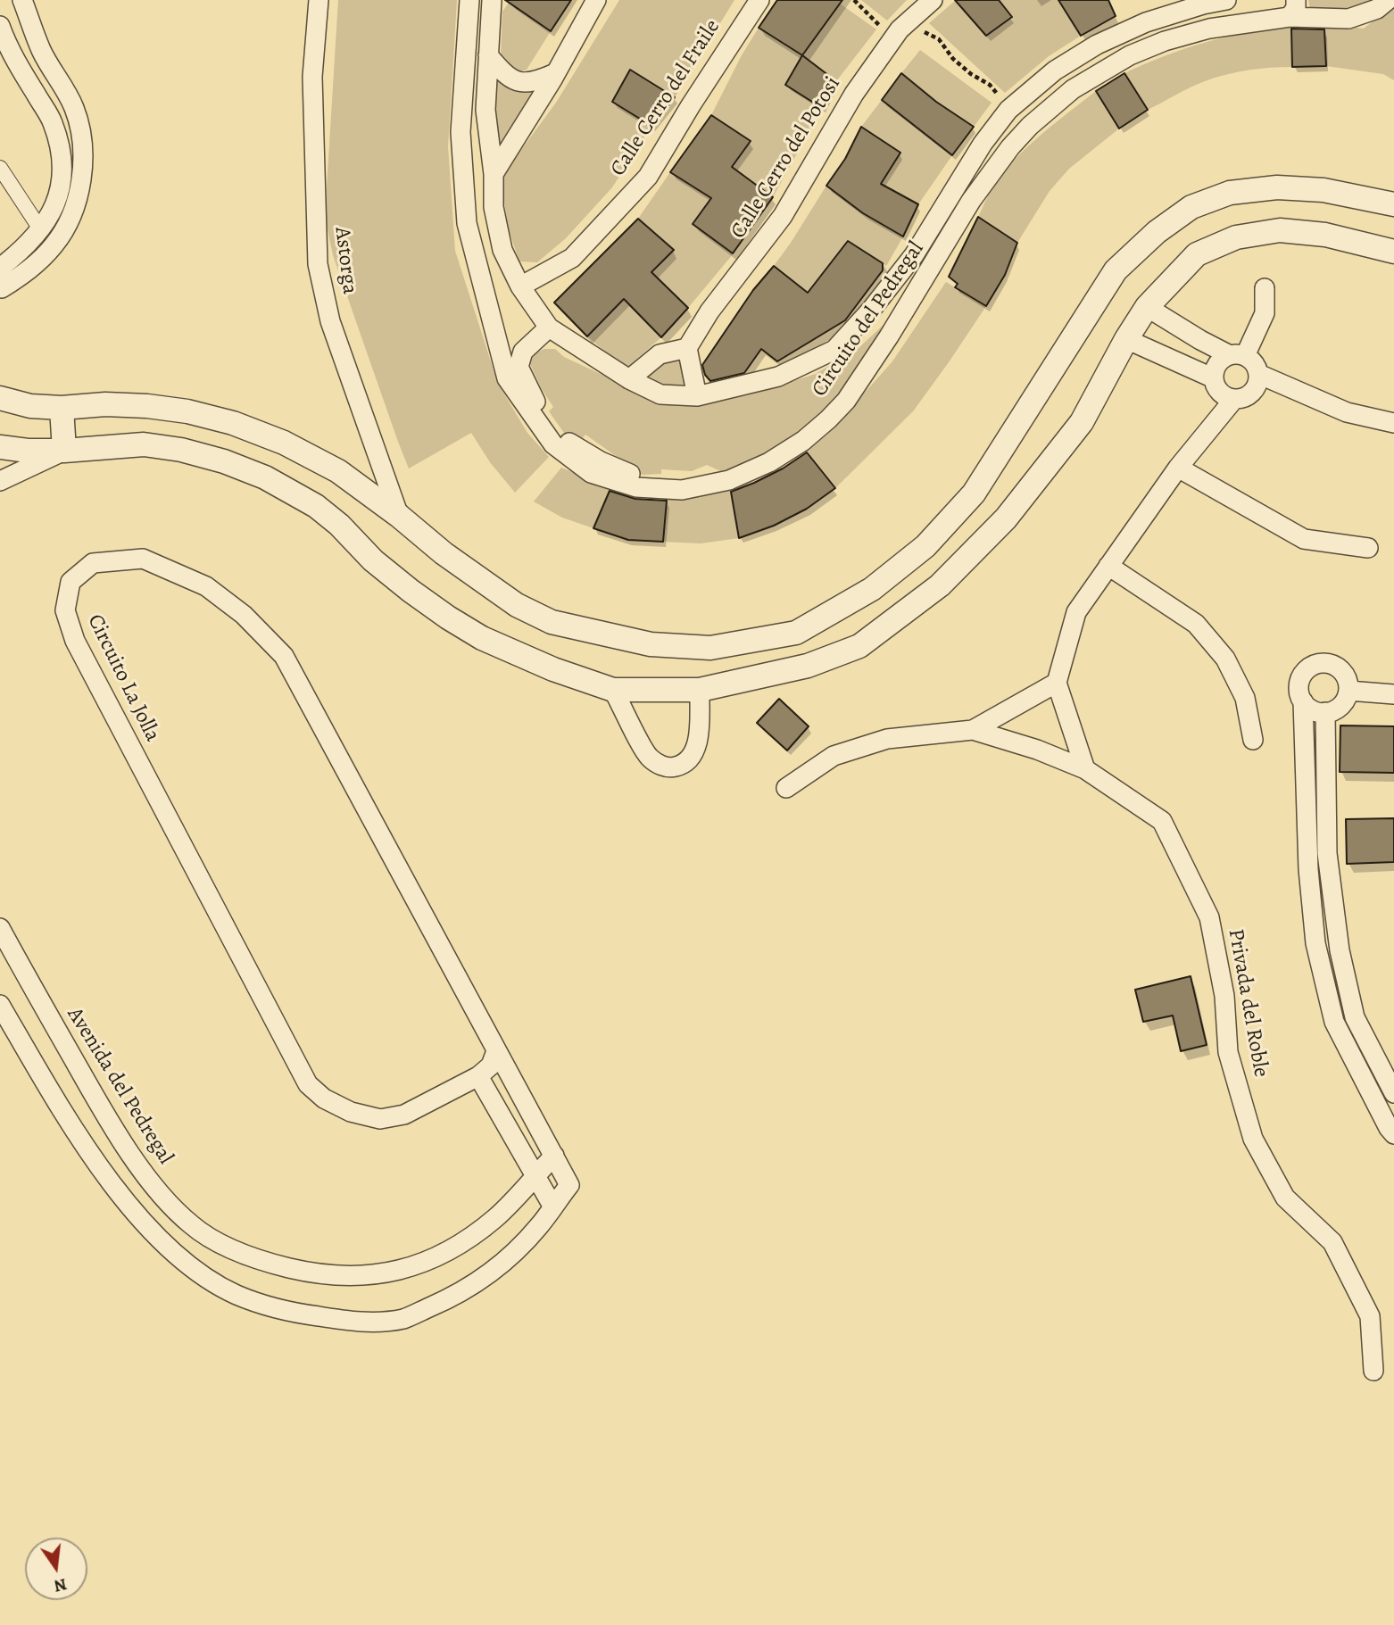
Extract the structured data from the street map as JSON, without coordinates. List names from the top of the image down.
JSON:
{
  "streets": {
    "street": [
      "Calle Cerro del Fraile",
      "Calle Cerro del Potosi",
      "Astorga",
      "Circuito del Pedregal",
      "Circuito La Jolla",
      "Privada del Roble",
      "Avenida del Pedregal"
    ]
  },
  "crossings": [
    ["Calle Cerro del Fraile", "Circuito del Pedregal"],
    ["Circuito La Jolla", "Avenida del Pedregal"]
  ],
  "north": "bottom"
}
